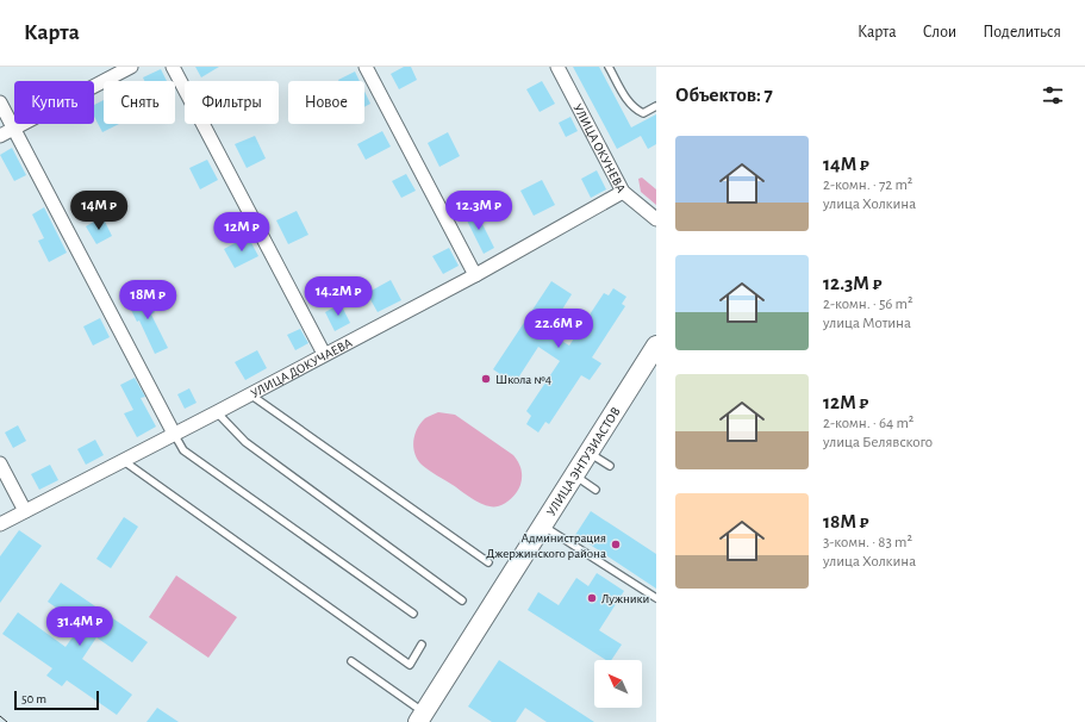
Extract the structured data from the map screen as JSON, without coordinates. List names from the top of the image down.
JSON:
{
  "streets": {
    "street": ["УЛИЦА ОКУНЕВА", "УЛИЦА ДОКУЧАЕВА", "УЛИЦА ЭНТУЗИАСТОВ"]
  },
  "crossings": [
    ["УЛИЦА ОКУНЕВА", "УЛИЦА ДОКУЧАЕВА"]
  ],
  "places": ["Школа №4", "Администрация Джержинского района", "Лужники"],
  "scale_bar": "50 m",
  "north": "top left",
  "page": {
    "header": "Карта",
    "nav": ["Карта", "Слои", "Поделиться"],
    "heading": "Объектов: 7",
    "chip": [
      "Купить",
      "Снять",
      "Фильтры",
      "Новое"
    ],
    "list": [
      {
        "name": "14M ₽",
        "note": "2-комн. · 72 m² · улица Холкина"
      },
      {
        "name": "12.3M ₽",
        "note": "2-комн. · 56 m² · улица Мотина"
      },
      {
        "name": "12M ₽",
        "note": "2-комн. · 64 m² · улица Белявского"
      },
      {
        "name": "18M ₽",
        "note": "3-комн. · 83 m² · улица Холкина"
      }
    ],
    "price": [
      "14M ₽",
      "12.3M ₽",
      "12M ₽",
      "14.2M ₽",
      "18M ₽",
      "22.6M ₽",
      "31.4M ₽"
    ],
    "scale": "50 m"
  }
}
